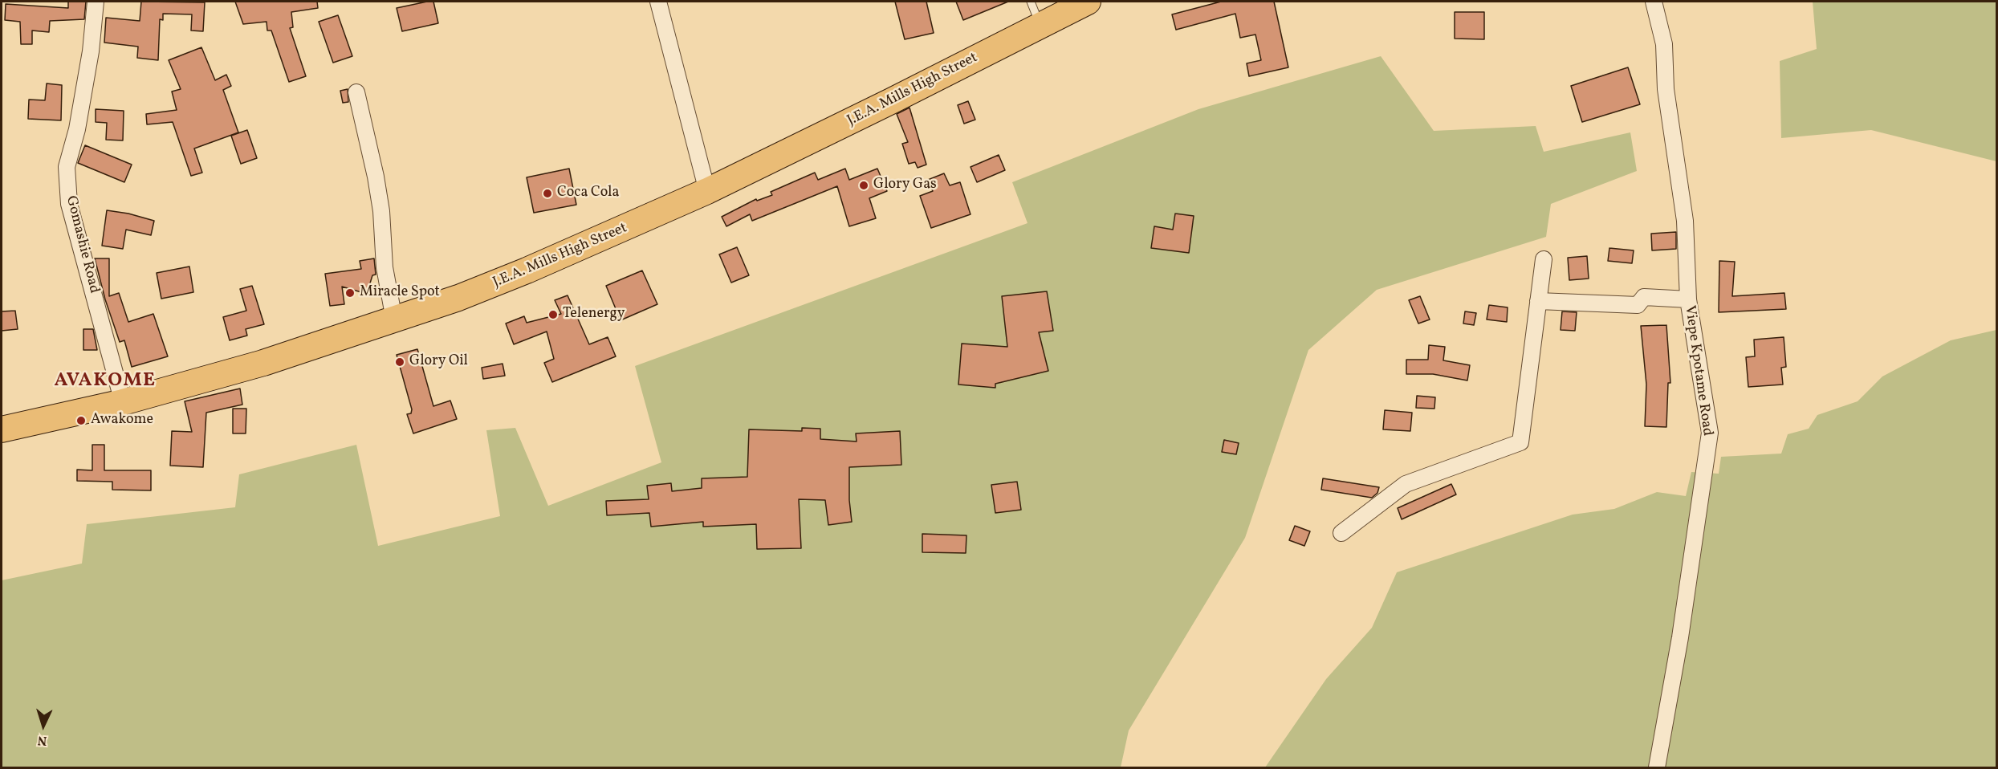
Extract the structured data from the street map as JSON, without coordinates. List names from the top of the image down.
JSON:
{
  "streets": {
    "highway": ["J.E.A. Mills High Street"],
    "street": ["Gomashie Road", "Viepe Kpotame Road"]
  },
  "crossings": [
    ["J.E.A. Mills High Street", "Gomashie Road"]
  ],
  "districts": ["AVAKOME"],
  "places": [
    "Glory Gas",
    "Coca Cola",
    "Miracle Spot",
    "Telenergy",
    "Glory Oil",
    "Awakome"
  ],
  "north": "bottom"
}
